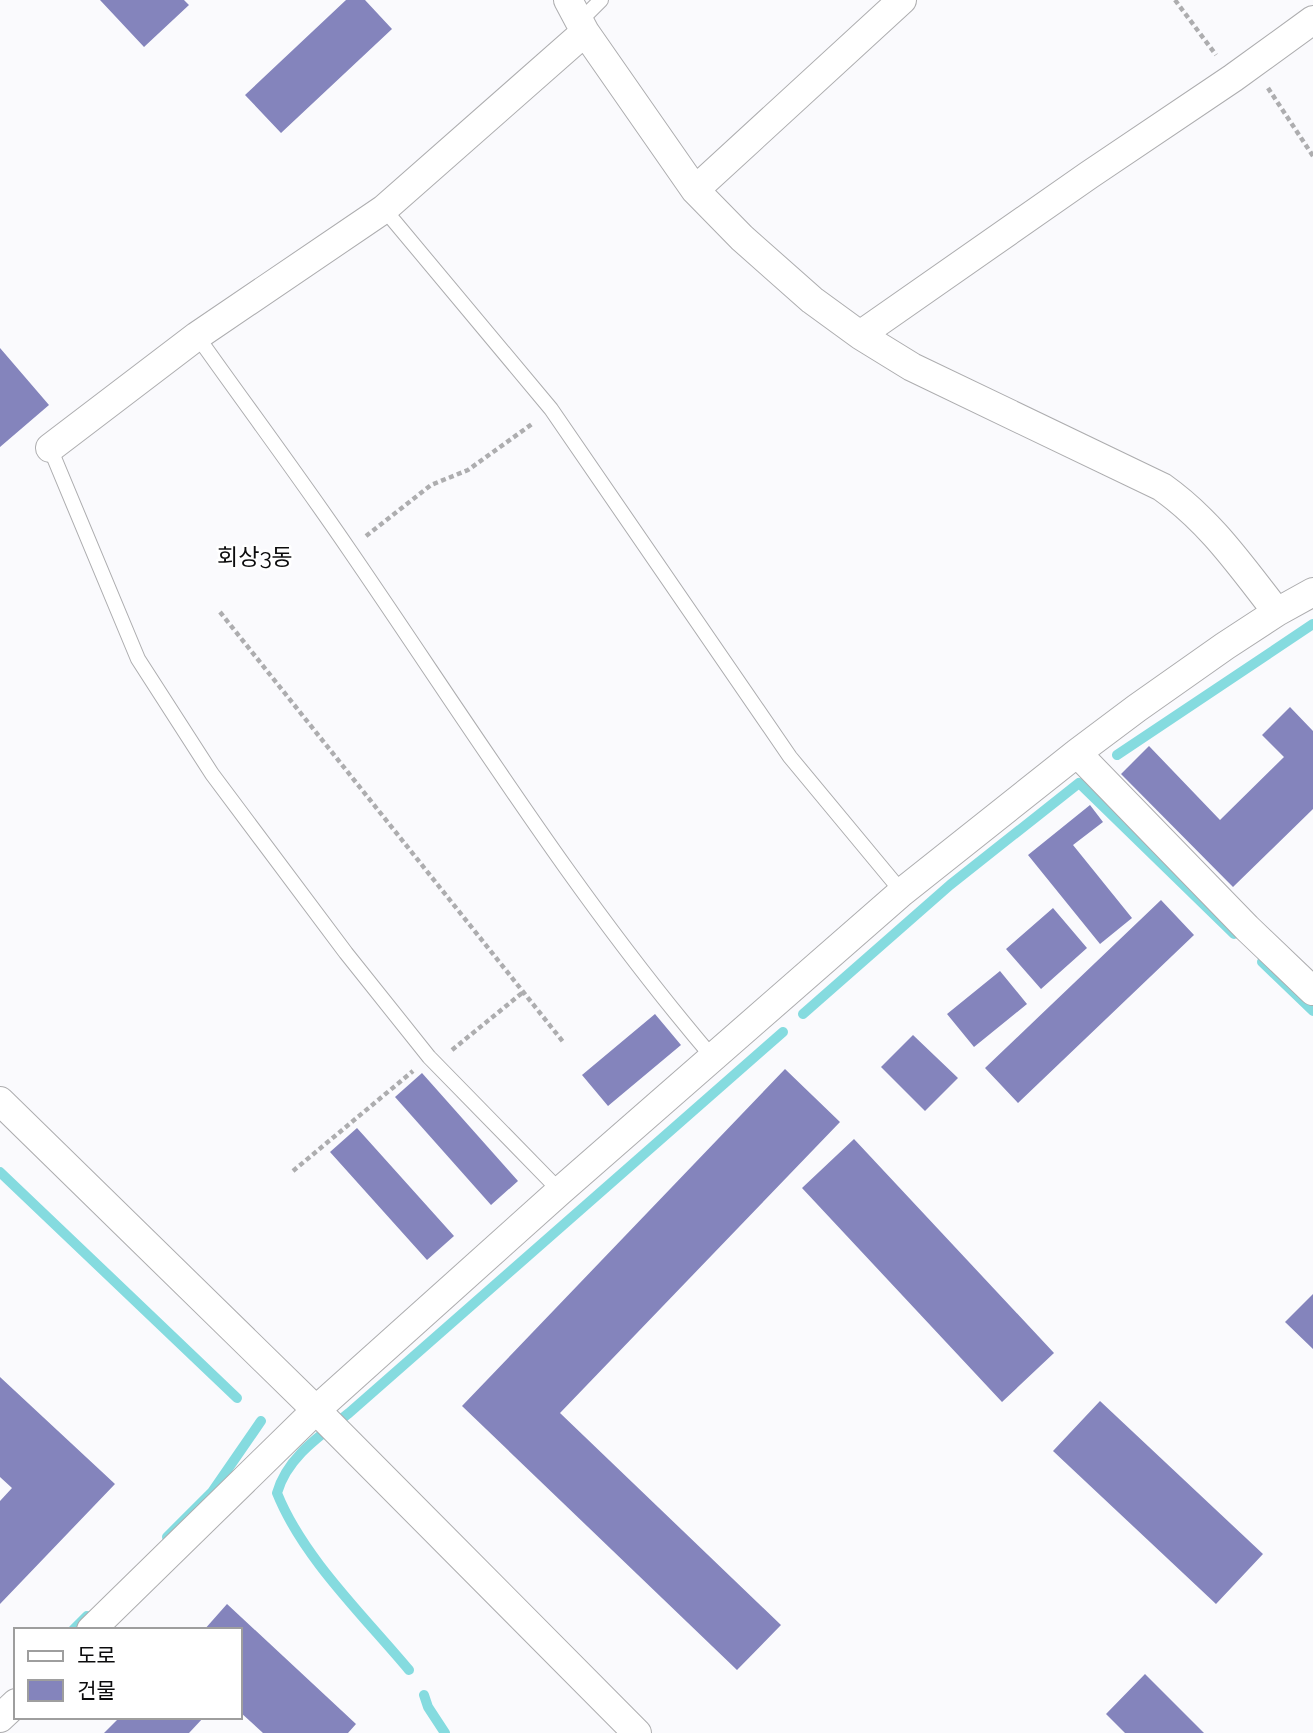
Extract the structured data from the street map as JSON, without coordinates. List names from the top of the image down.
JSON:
{
  "districts": ["회상3동"],
  "legend": ["도로", "건물"]
}
